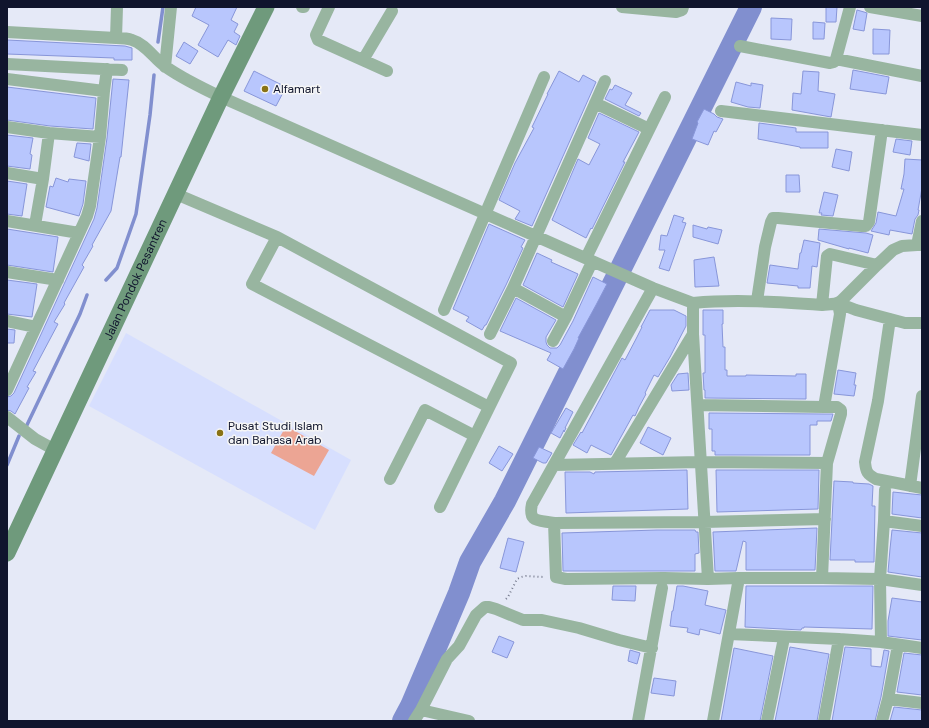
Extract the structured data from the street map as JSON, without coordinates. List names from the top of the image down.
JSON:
{
  "streets": {
    "street": ["Jalan Pondok Pesantren"]
  },
  "places": ["Alfamart", "Pusat Studi Islam dan Bahasa Arab"]
}
